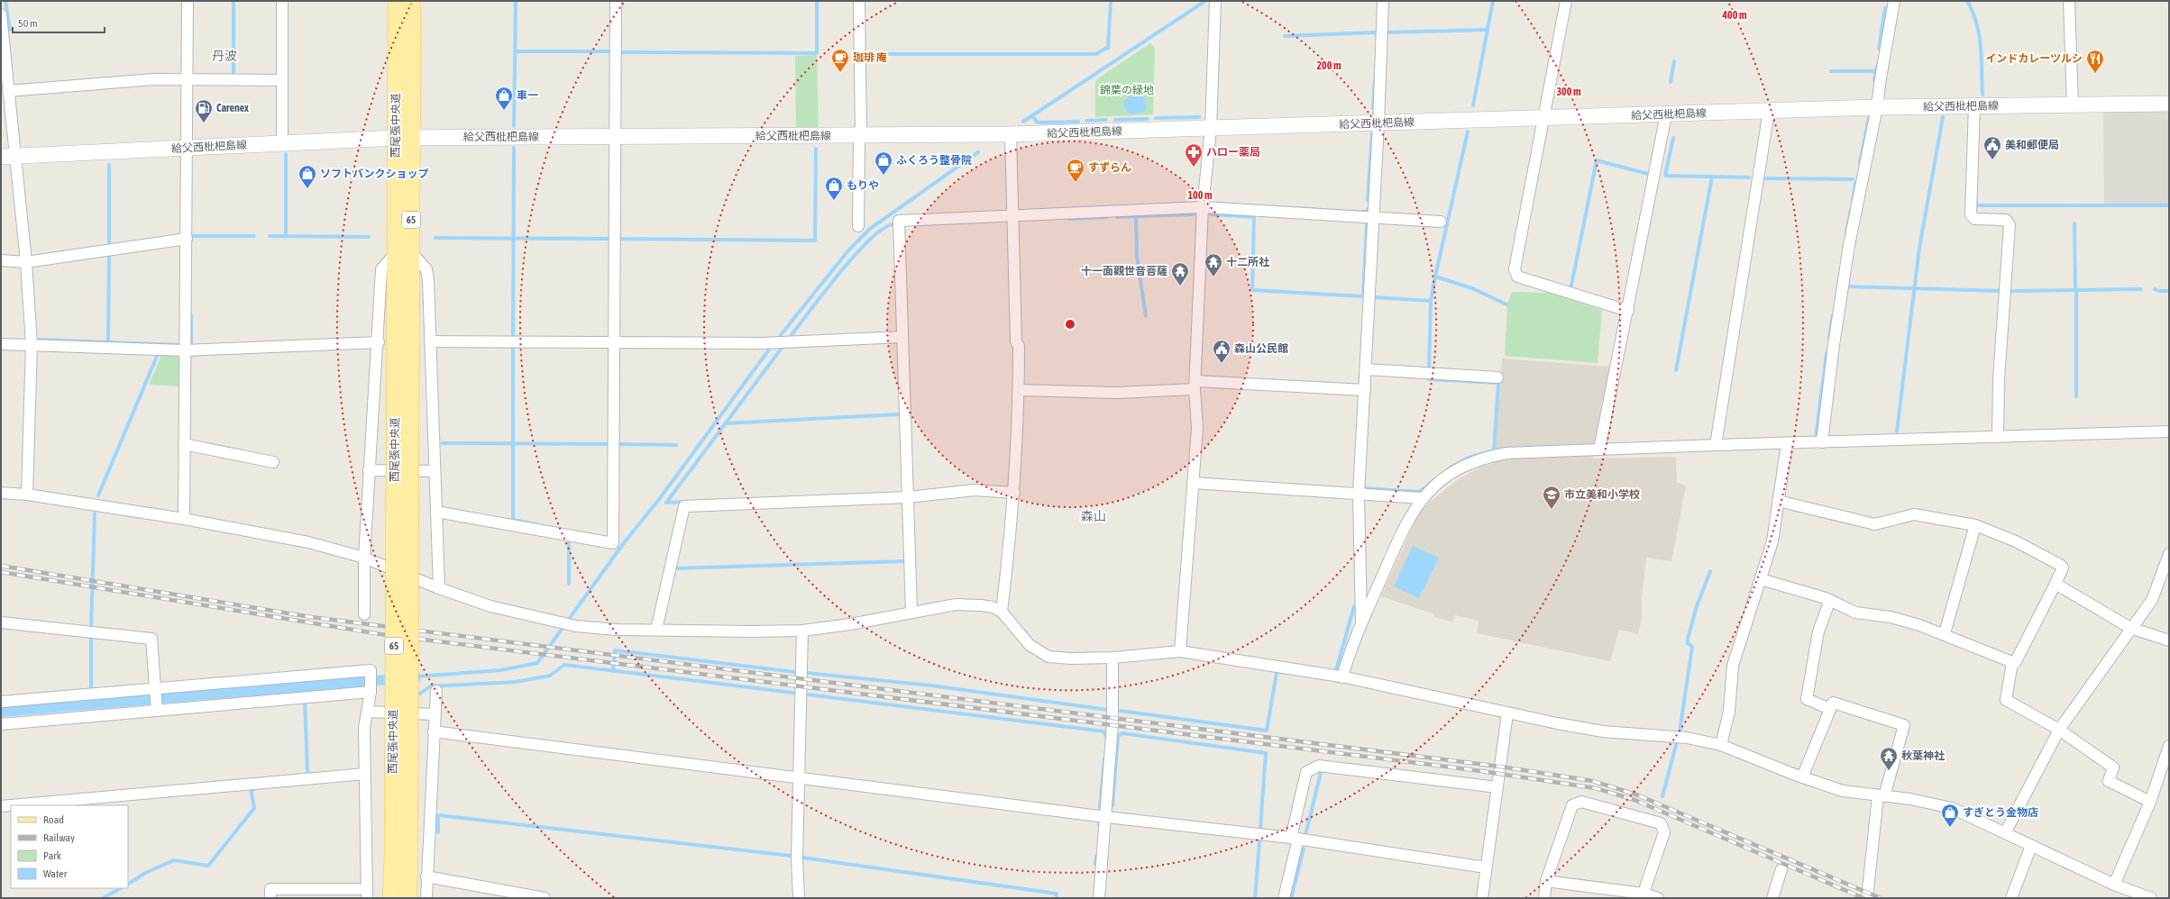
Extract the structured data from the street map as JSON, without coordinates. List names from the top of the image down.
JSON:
{
  "streets": {
    "main road": ["給父西枇杷島線", "西尾張中央道", "65"]
  },
  "crossings": [
    ["給父西枇杷島線", "西尾張中央道"]
  ],
  "districts": ["丹波", "森山"],
  "parks": ["錦葉の緑地"],
  "places": {
    "cafe": ["珈琲 庵", "すずらん"],
    "restaurant": ["インドカレーツルシ"],
    "shop": [
      "車一",
      "ふくろう整骨院",
      "ソフトバンクショップ",
      "もりや",
      "すぎとう金物店"
    ],
    "fuel station": ["Carenex"],
    "public building": ["美和郵便局", "森山公民館"],
    "pharmacy": ["ハロー薬局"],
    "temple": ["十二所社", "十一面觀世音菩薩", "秋葉神社"],
    "school or university": ["市立美和小学校"]
  },
  "legend": [
    "Road",
    "Railway",
    "Park",
    "Water"
  ],
  "scale_bar": "50 m",
  "rings": [
    "400 m",
    "200 m",
    "300 m",
    "100 m"
  ]
}
